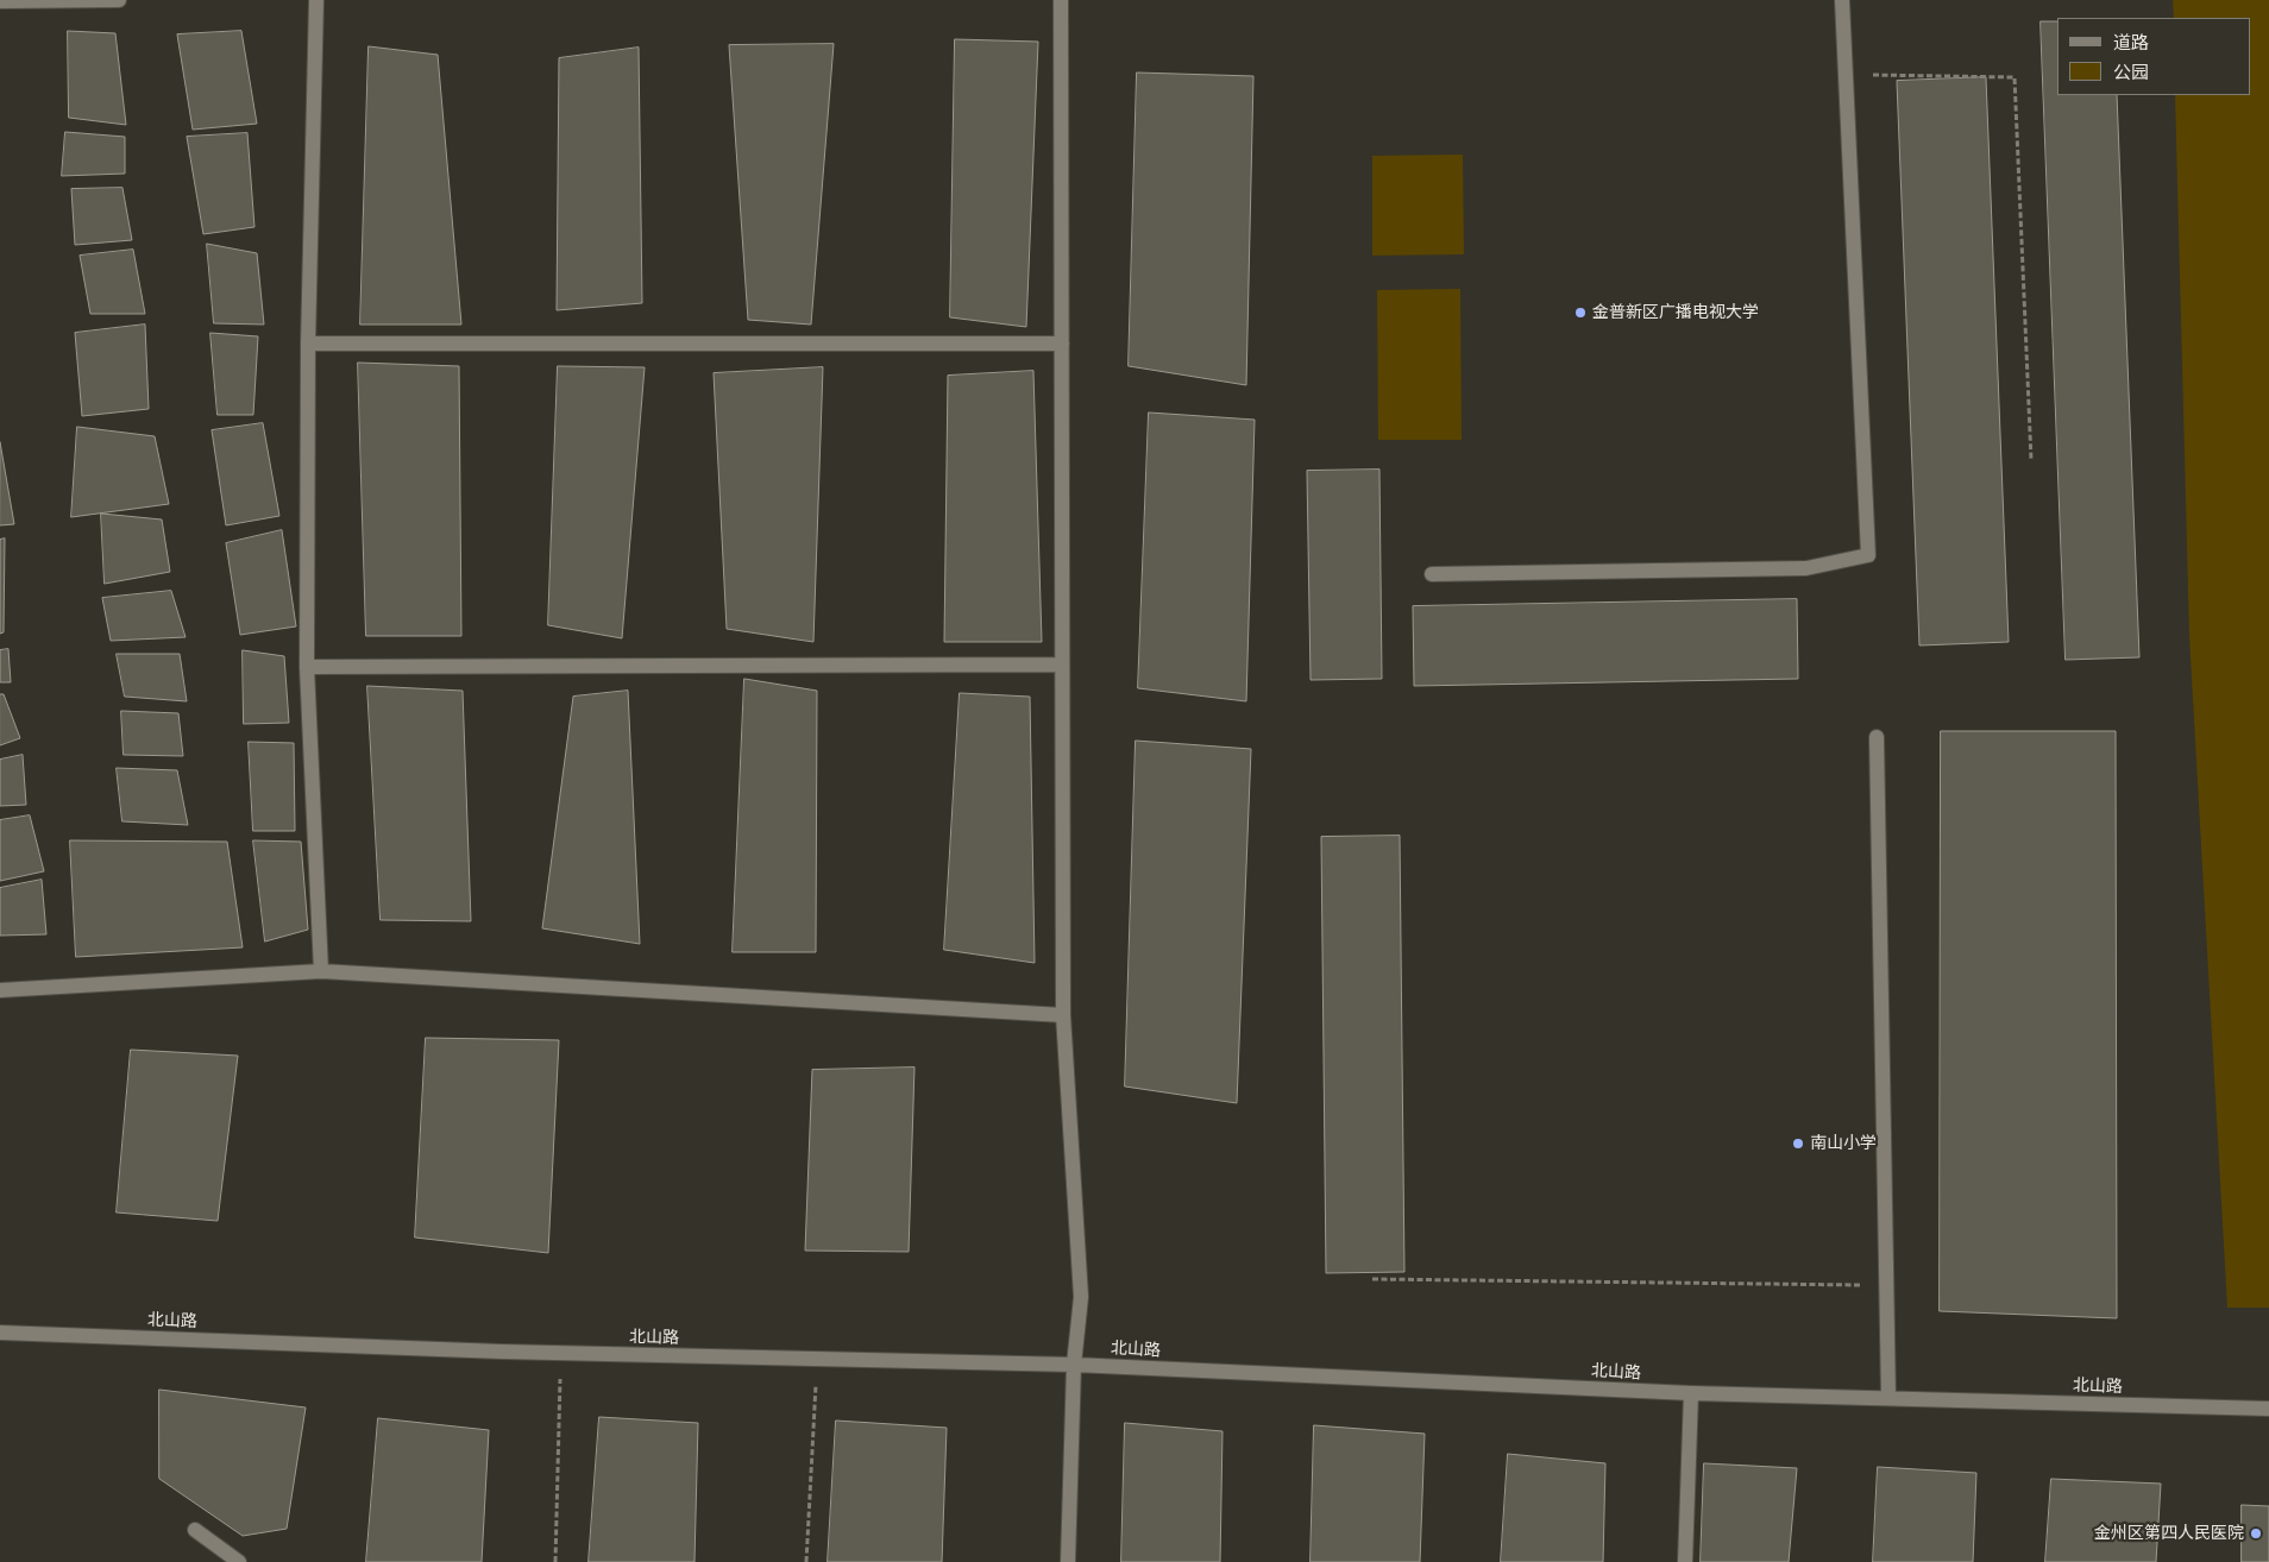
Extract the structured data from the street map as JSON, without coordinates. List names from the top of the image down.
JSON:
{
  "streets": {
    "street": ["北山路"]
  },
  "places": ["金普新区广播电视大学", "南山小学", "金州区第四人民医院"],
  "legend": ["道路", "公园"]
}
